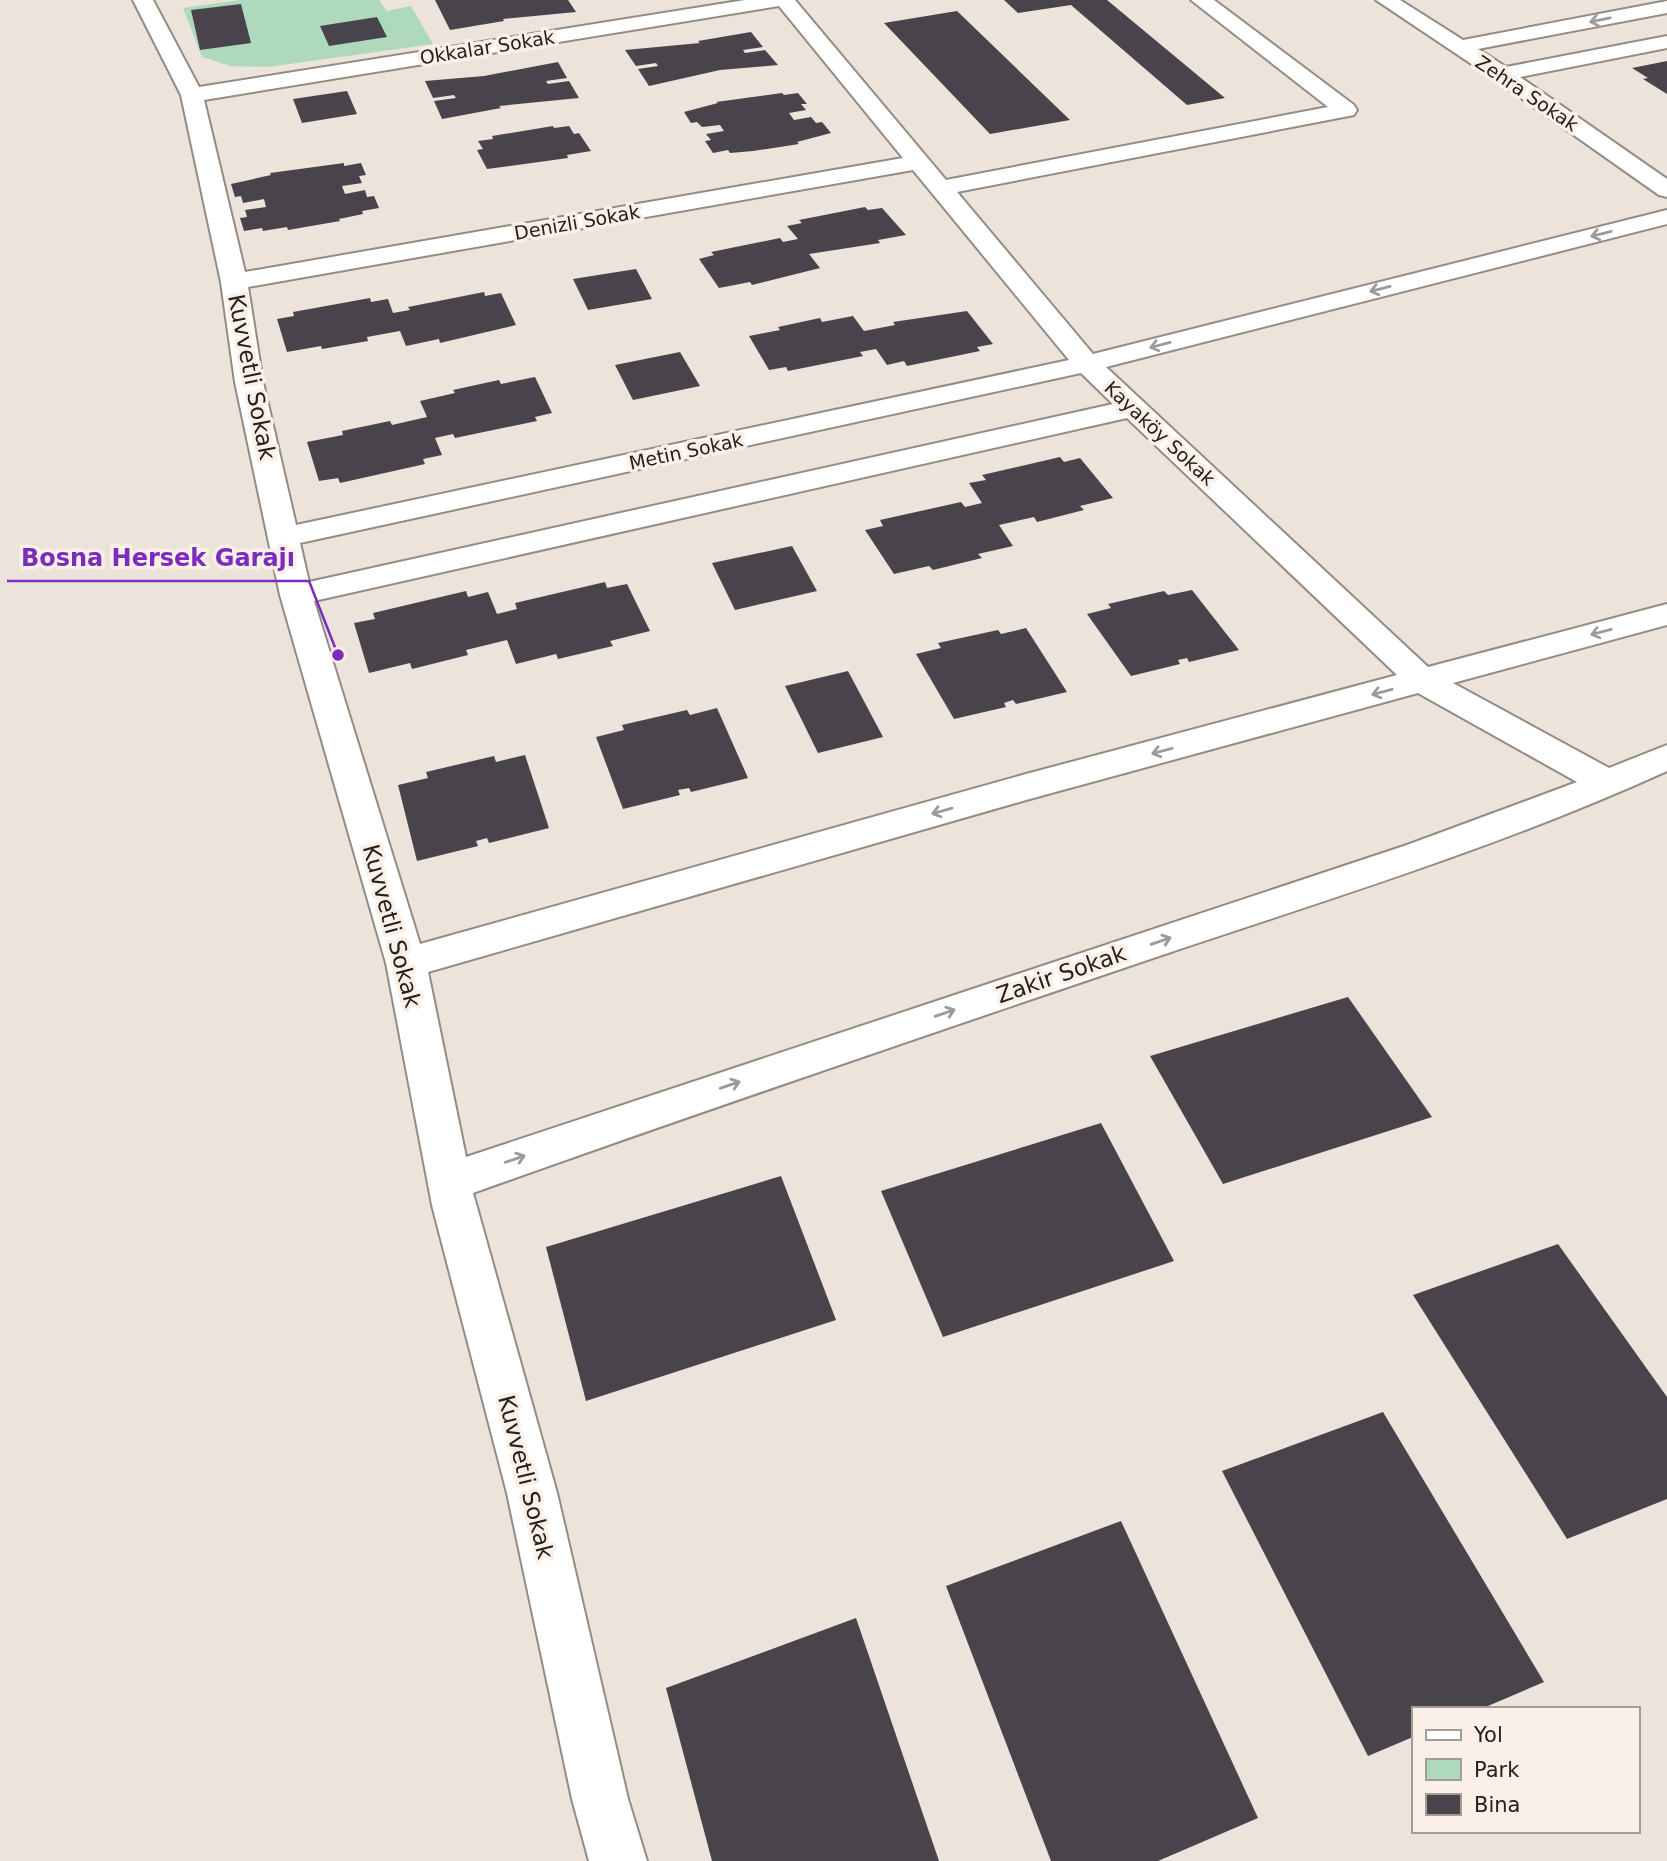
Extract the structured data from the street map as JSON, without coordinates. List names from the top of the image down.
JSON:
{
  "streets": {
    "street": [
      "Okkalar Sokak",
      "Zehra Sokak",
      "Denizli Sokak",
      "Kuvvetli Sokak",
      "Kayaköy Sokak",
      "Metin Sokak",
      "Zakir Sokak"
    ]
  },
  "crossings": [
    ["Okkalar Sokak", "Kuvvetli Sokak"],
    ["Okkalar Sokak", "Kayaköy Sokak"],
    ["Denizli Sokak", "Kuvvetli Sokak"],
    ["Denizli Sokak", "Kayaköy Sokak"],
    ["Kuvvetli Sokak", "Metin Sokak"],
    ["Kuvvetli Sokak", "Zakir Sokak"],
    ["Kayaköy Sokak", "Metin Sokak"],
    ["Kayaköy Sokak", "Zakir Sokak"]
  ],
  "places": ["Bosna Hersek Garajı"],
  "legend": ["Yol", "Park", "Bina"]
}
